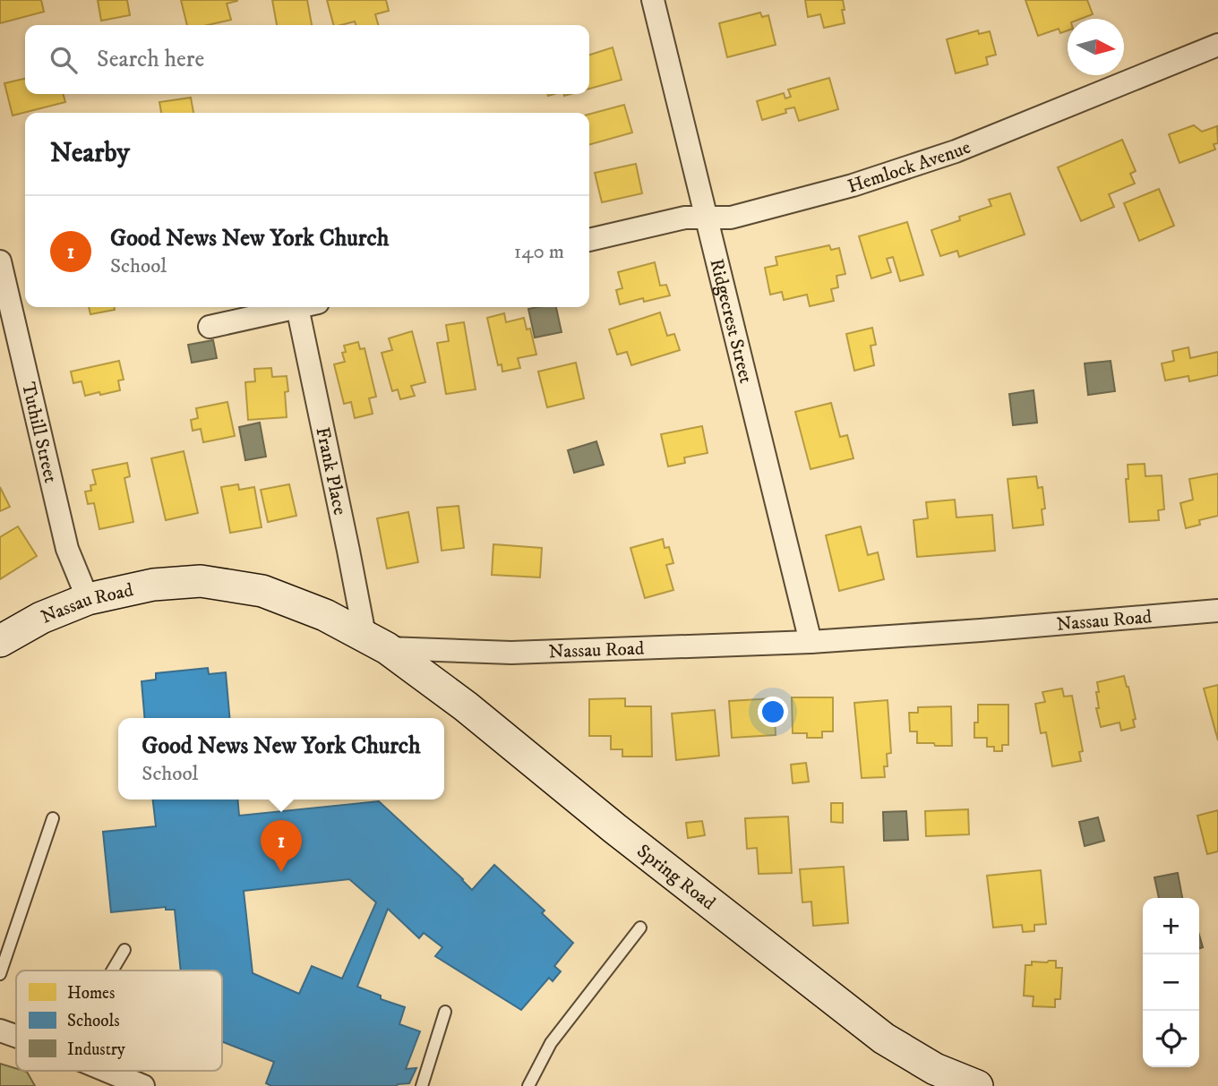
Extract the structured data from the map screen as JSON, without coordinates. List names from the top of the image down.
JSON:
{
  "streets": {
    "main road": ["Nassau Road", "Spring Road"],
    "street": [
      "Hemlock Avenue",
      "Ridgecrest Street",
      "Tuthill Street",
      "Frank Place"
    ]
  },
  "crossings": [
    ["Hemlock Avenue", "Ridgecrest Street"],
    ["Ridgecrest Street", "Nassau Road"],
    ["Tuthill Street", "Nassau Road"],
    ["Frank Place", "Nassau Road"],
    ["Frank Place", "Spring Road"],
    ["Nassau Road", "Spring Road"]
  ],
  "legend": ["Homes", "Schools", "Industry"],
  "north": "right",
  "page": {
    "search": "Search here",
    "heading": "Nearby",
    "list": [
      {
        "mark": "1",
        "name": "Good News New York Church",
        "note": "School",
        "value": "140 m"
      }
    ],
    "popup": ["Good News New York Church", "School"],
    "pins": "1",
    "map_buttons": ["+", "−"]
  }
}
